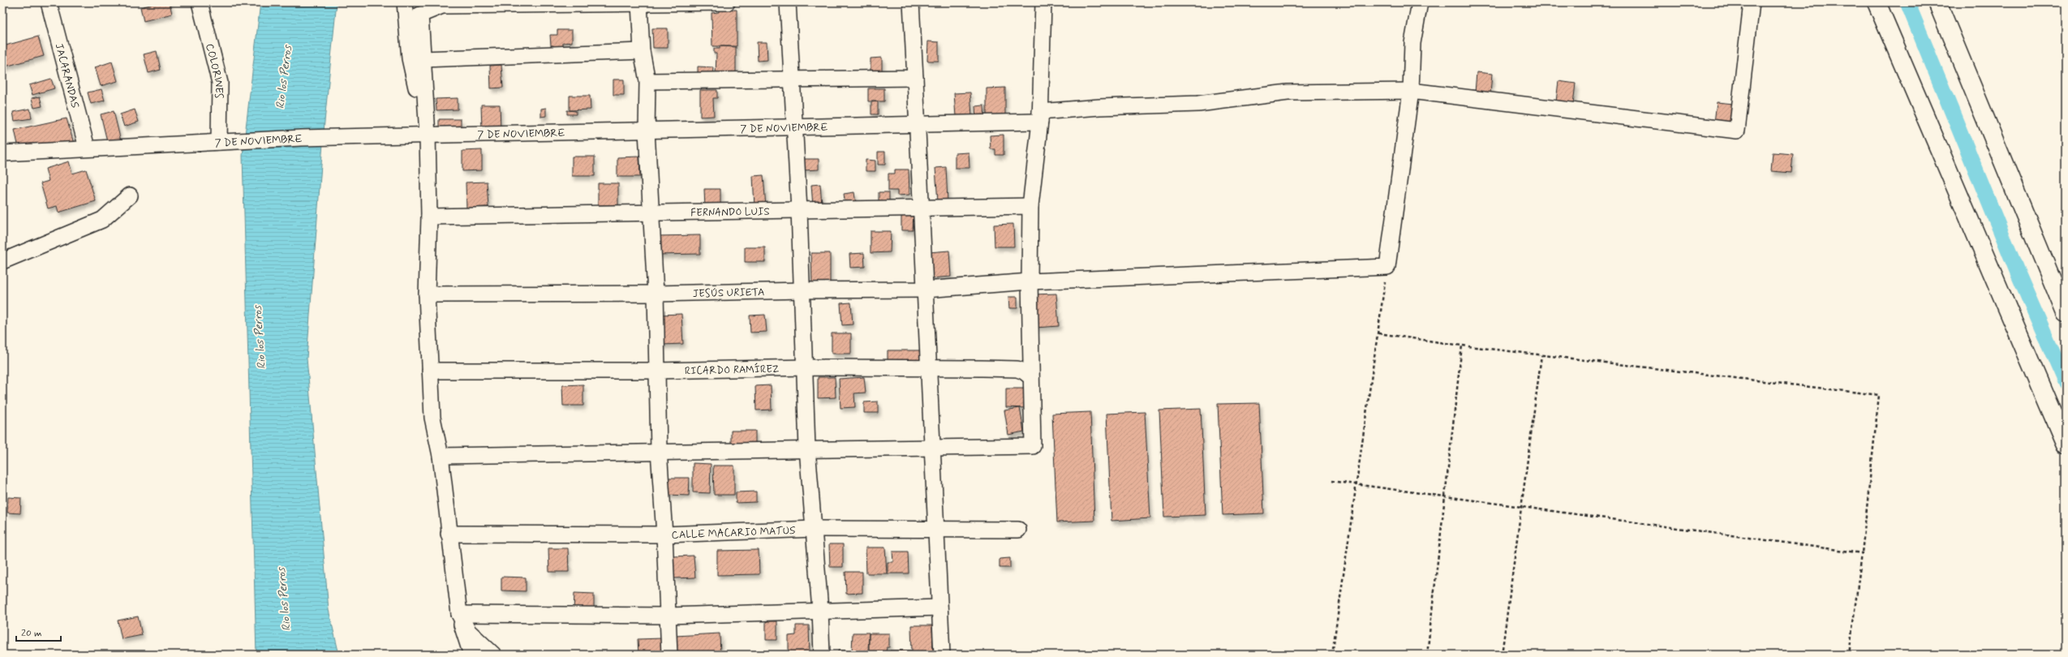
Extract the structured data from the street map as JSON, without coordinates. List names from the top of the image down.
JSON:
{
  "streets": {
    "street": [
      "COLORINES",
      "JACARANDAS",
      "7 DE NOVIEMBRE",
      "FERNANDO LUIS",
      "JESÚS URIETA",
      "RICARDO RAMÍREZ",
      "CALLE MACARIO MATUS"
    ]
  },
  "crossings": [
    ["COLORINES", "7 DE NOVIEMBRE"],
    ["JACARANDAS", "7 DE NOVIEMBRE"]
  ],
  "water": ["Rio los Perros"],
  "scale_bar": "20 m"
}
